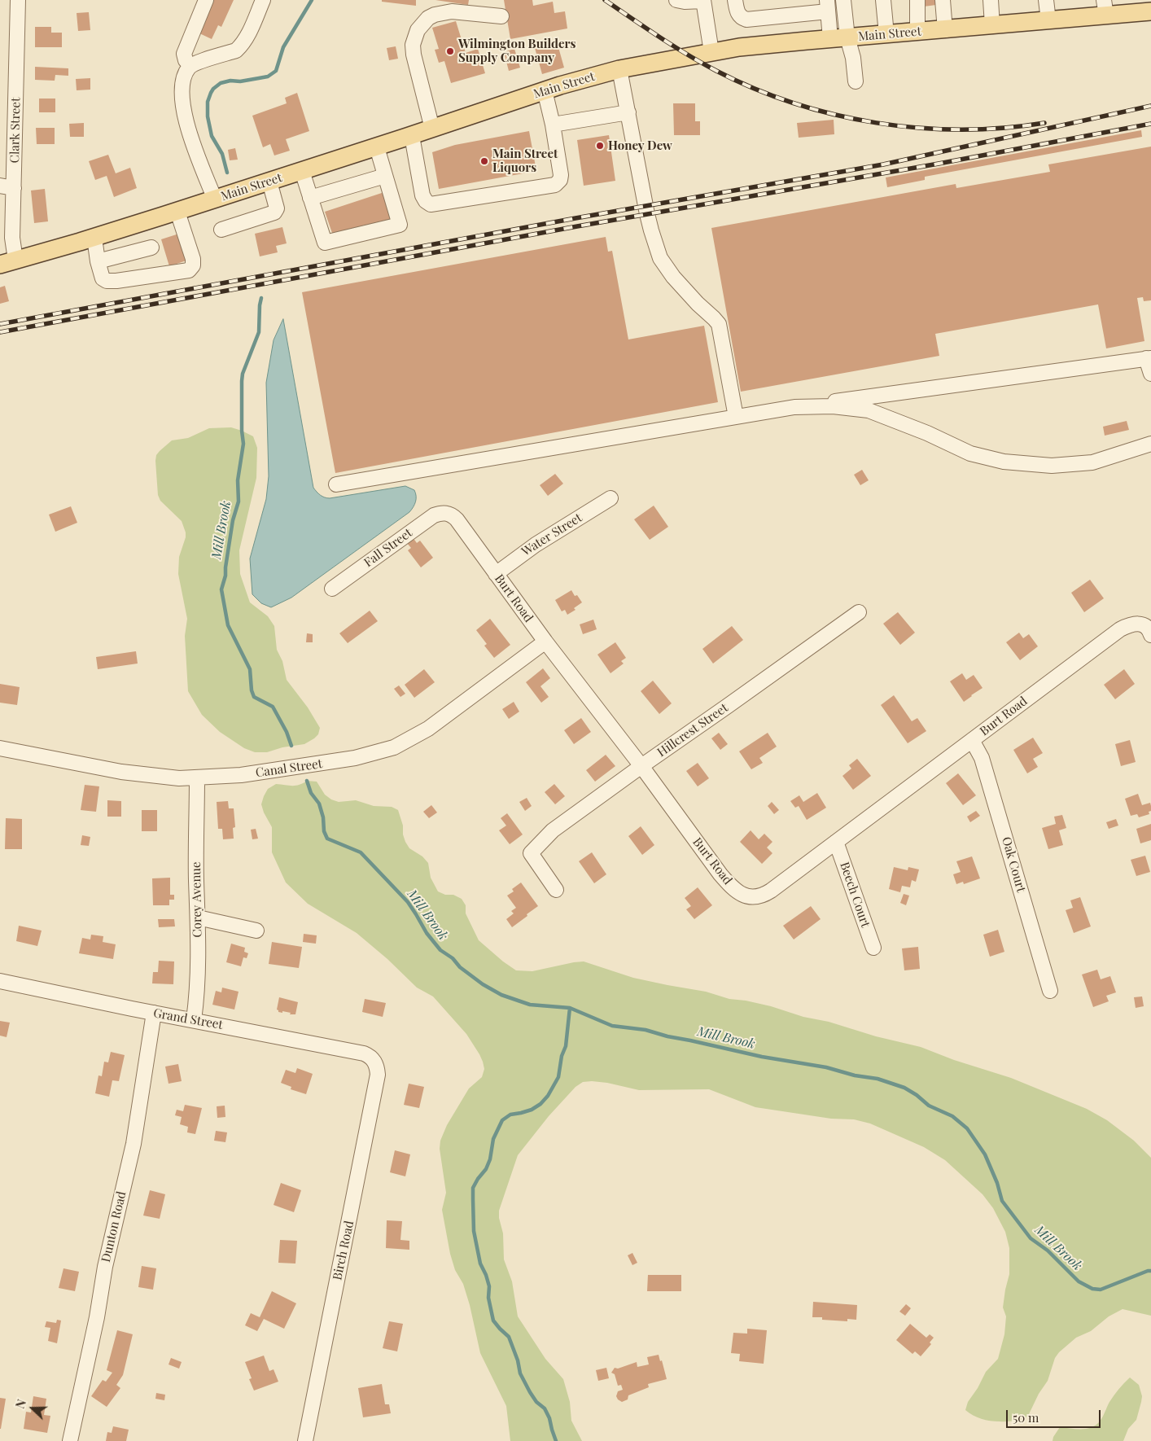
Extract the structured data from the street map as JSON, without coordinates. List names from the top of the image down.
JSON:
{
  "streets": {
    "main road": ["Main Street"],
    "street": [
      "Clark Street",
      "Water Street",
      "Fall Street",
      "Burt Road",
      "Hillcrest Street",
      "Canal Street",
      "Oak Court",
      "Beech Court",
      "Corey Avenue",
      "Grand Street",
      "Dunton Road",
      "Birch Road"
    ]
  },
  "crossings": [
    ["Main Street", "Clark Street"],
    ["Water Street", "Burt Road"],
    ["Fall Street", "Burt Road"],
    ["Burt Road", "Hillcrest Street"],
    ["Burt Road", "Canal Street"],
    ["Burt Road", "Oak Court"],
    ["Burt Road", "Beech Court"],
    ["Canal Street", "Corey Avenue"],
    ["Corey Avenue", "Grand Street"],
    ["Grand Street", "Dunton Road"],
    ["Grand Street", "Birch Road"]
  ],
  "water": ["Mill Brook"],
  "places": ["Wilmington Builders Supply Company", "Honey Dew", "Main Street Liquors"],
  "scale_bar": "50 m",
  "north": "left"
}
